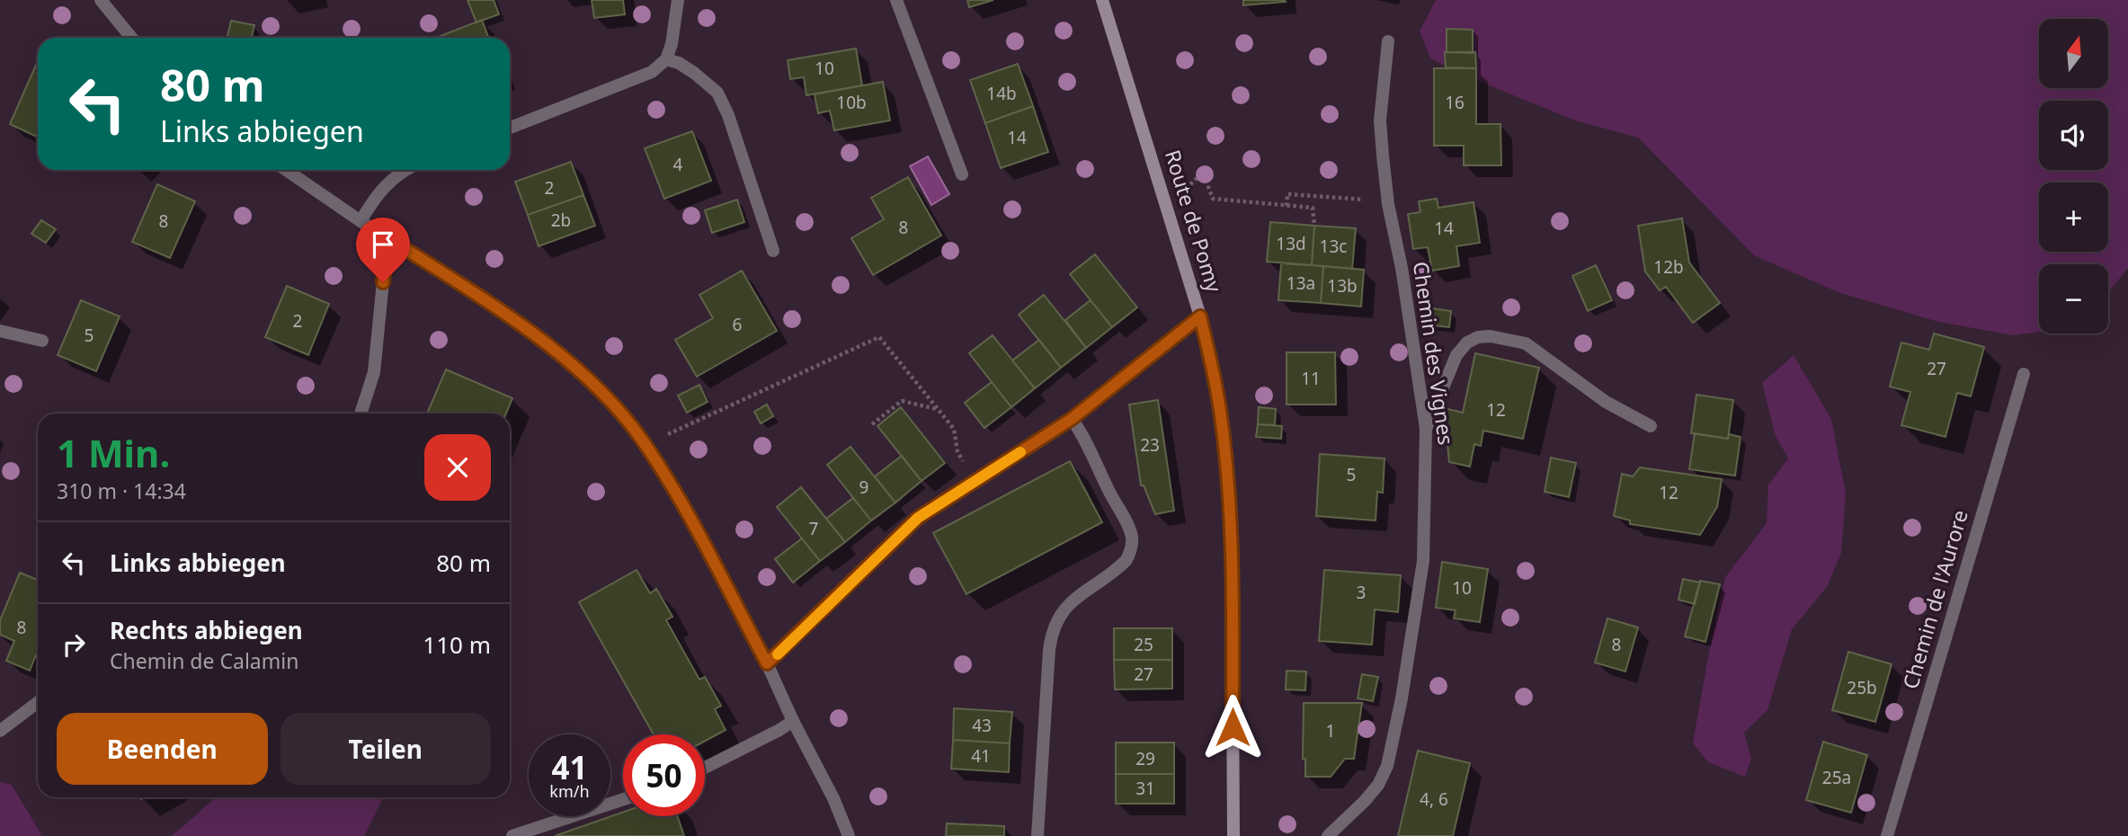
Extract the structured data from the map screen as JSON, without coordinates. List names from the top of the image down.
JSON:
{
  "streets": {
    "main road": ["Route de Pomy"],
    "street": ["Chemin des Vignes", "Chemin de l'Aurore"]
  },
  "house_numbers": [
    "10",
    "14b",
    "10b",
    "16",
    "14",
    "4",
    "2",
    "2b",
    "8",
    "8",
    "14",
    "13d",
    "13c",
    "12b",
    "13a",
    "13b",
    "2",
    "6",
    "5",
    "27",
    "11",
    "12",
    "23",
    "5",
    "9",
    "12",
    "7",
    "10",
    "3",
    "8",
    "25",
    "8",
    "27",
    "25b",
    "43",
    "1",
    "41",
    "29",
    "25a",
    "31",
    "4, 6"
  ],
  "north": "top",
  "page": {
    "map_buttons": ["+", "−"],
    "turn": ["80 m", "Links abbiegen"],
    "heading": ["1 Min.", "310 m · 14:34"],
    "list": [
      {
        "name": "Links abbiegen",
        "value": "80 m"
      },
      {
        "name": "Rechts abbiegen",
        "note": "Chemin de Calamin",
        "value": "110 m"
      }
    ],
    "buttons": ["Beenden", "Teilen"],
    "speed": "41 km/h",
    "limit": "50"
  }
}
